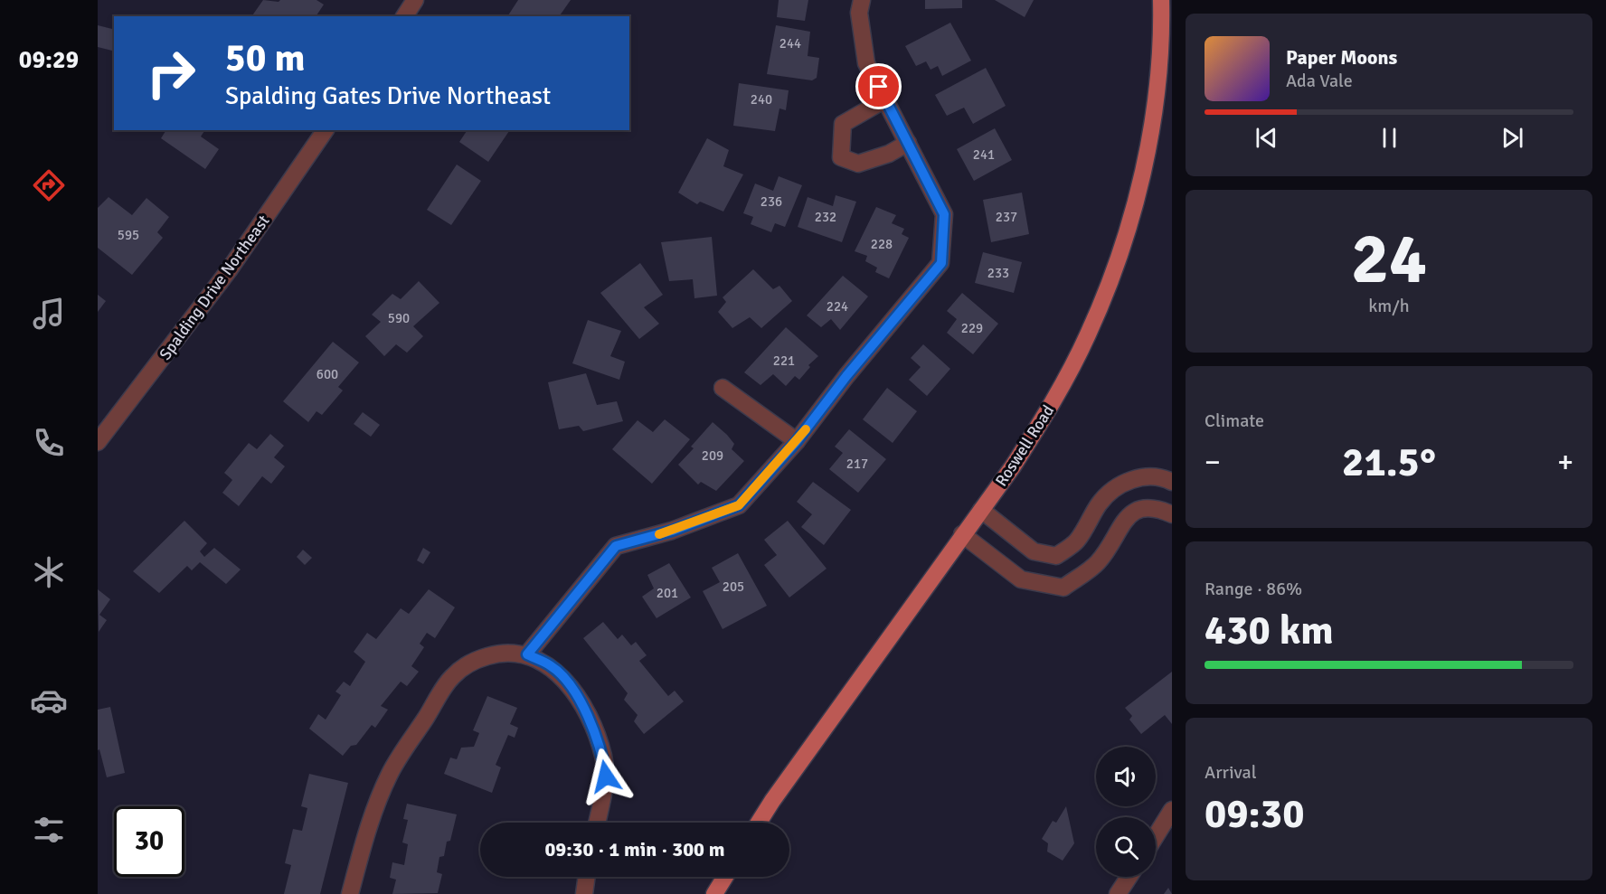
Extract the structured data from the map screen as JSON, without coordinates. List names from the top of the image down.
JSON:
{
  "streets": {
    "main road": ["Roswell Road"],
    "street": ["Spalding Drive Northeast"]
  },
  "house_numbers": [
    "244",
    "240",
    "241",
    "236",
    "232",
    "237",
    "595",
    "228",
    "233",
    "224",
    "590",
    "229",
    "221",
    "600",
    "209",
    "217",
    "205",
    "201"
  ],
  "page": {
    "tabs": "09:29",
    "turn": ["50 m", "Spalding Gates Drive Northeast"],
    "song": ["Paper Moons", "Ada Vale"],
    "tile": [
      ["24", "km/h"],
      "Climate",
      ["Range · 86%", "430 km"],
      ["Arrival", "09:30"]
    ],
    "heat": ["−", "21.5°", "+"],
    "limit": "30",
    "trip": "09:30 · 1 min · 300 m"
  }
}
